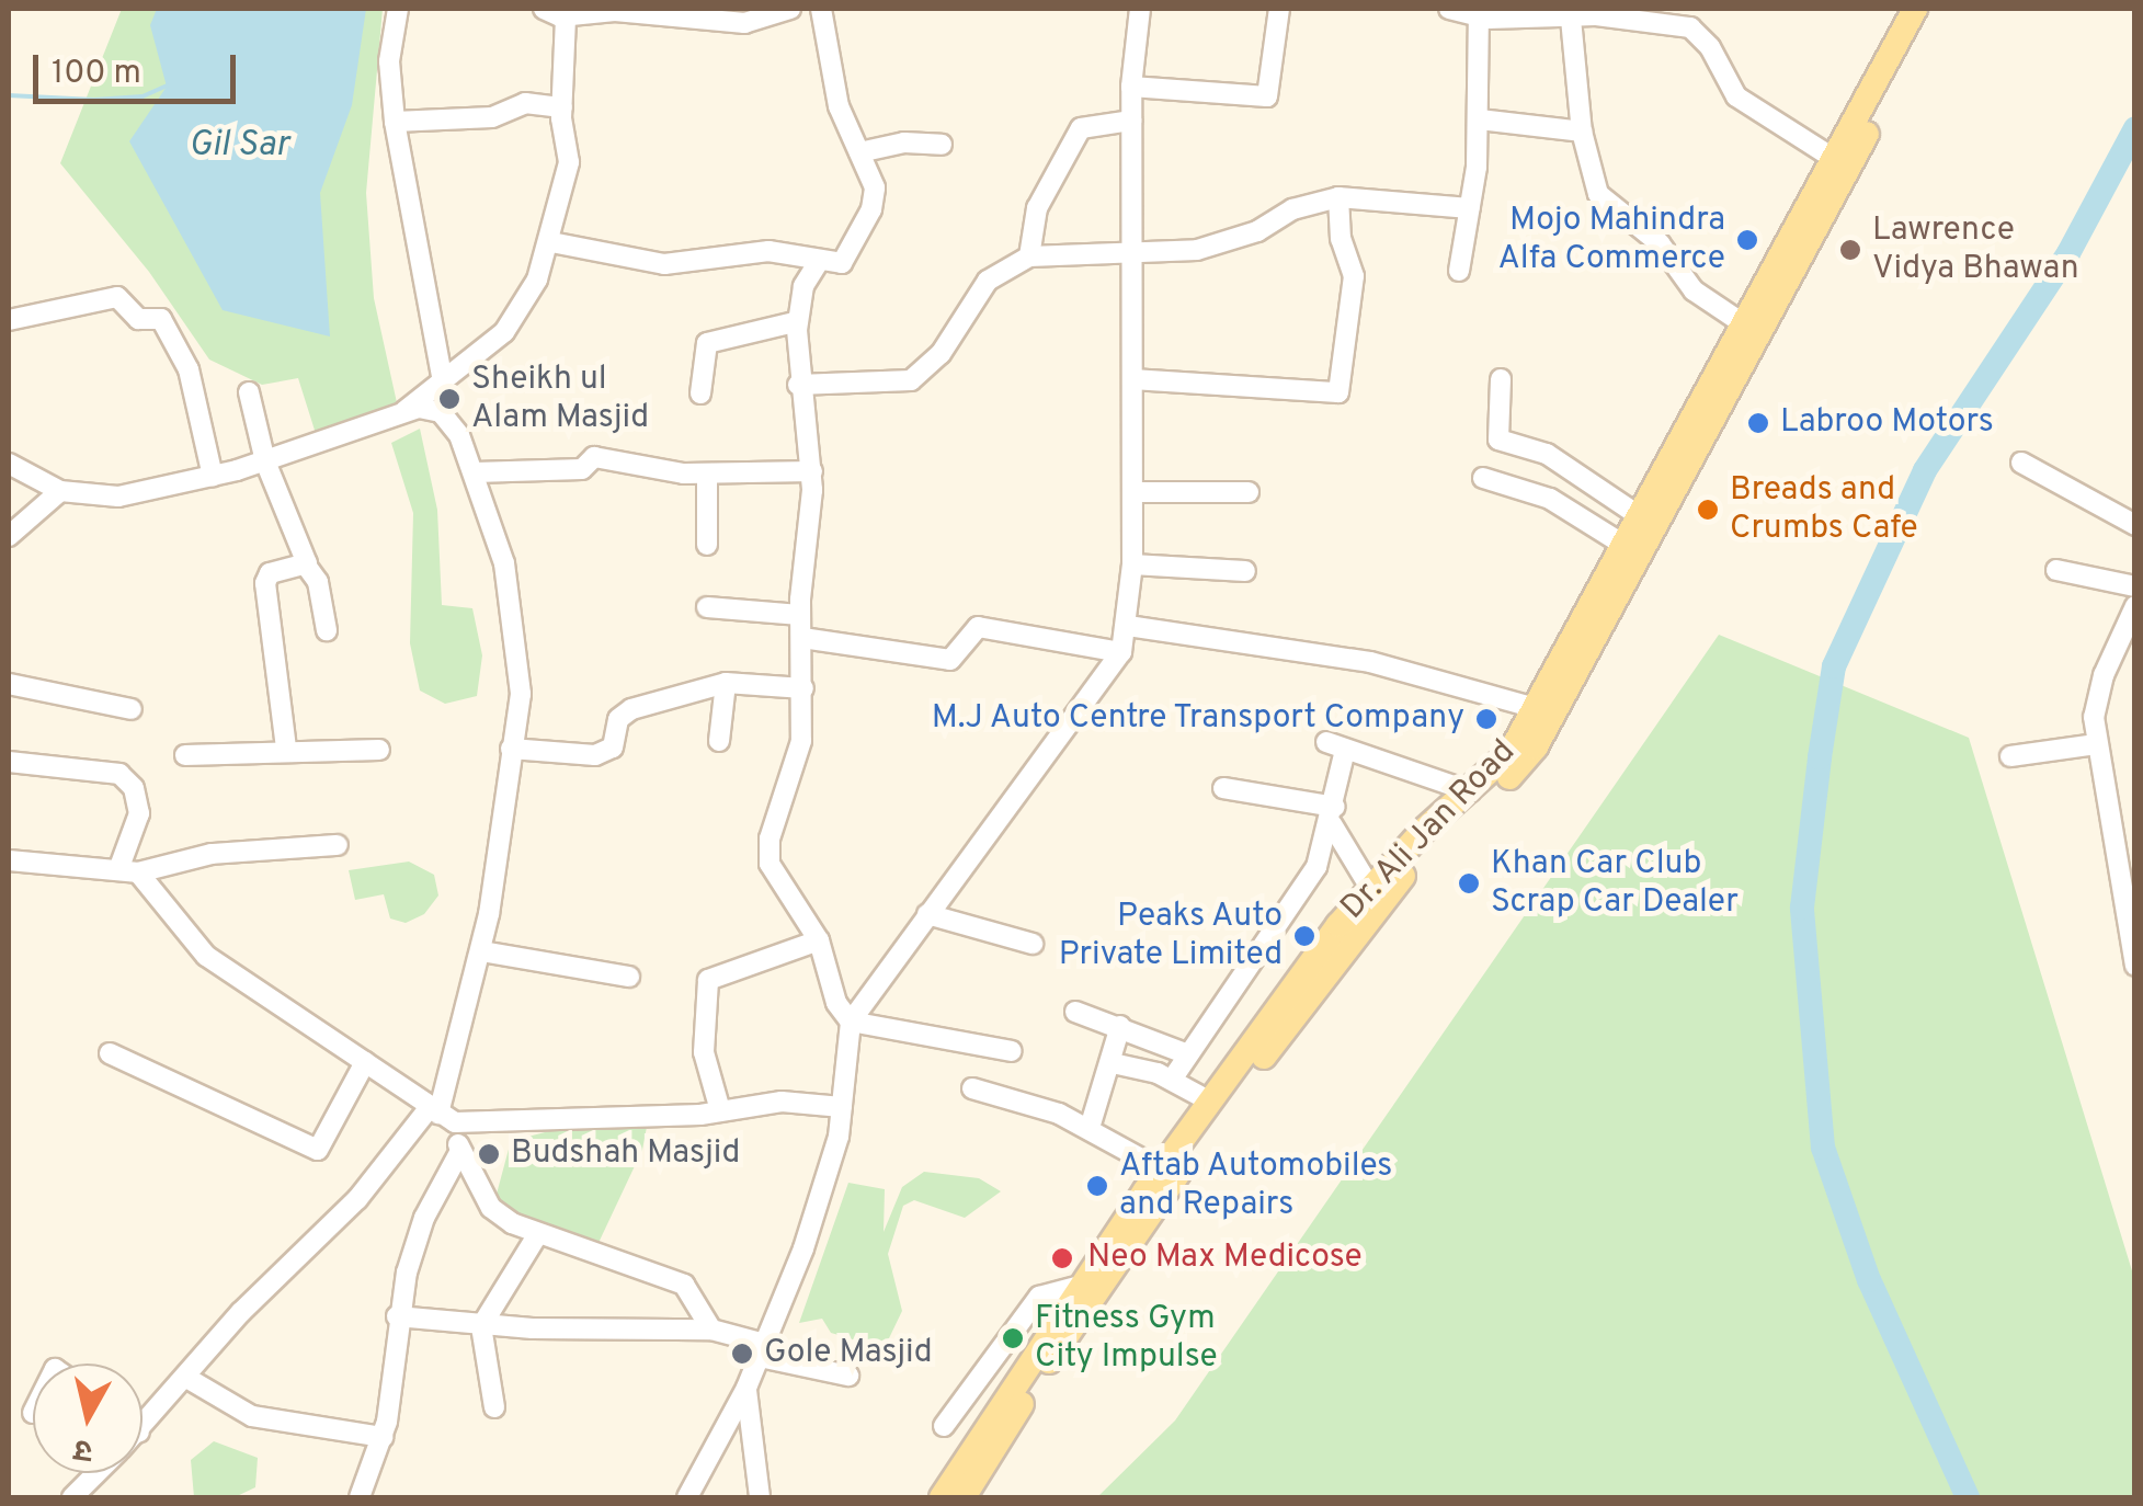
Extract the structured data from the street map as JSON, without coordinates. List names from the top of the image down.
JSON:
{
  "streets": {
    "main road": ["Dr. Ali Jan Road"]
  },
  "water": ["Gil Sar"],
  "places": [
    "Mojo Mahindra Alfa Commerce",
    "Lawrence Vidya Bhawan",
    "Sheikh ul Alam Masjid",
    "Labroo Motors",
    "Breads and Crumbs Cafe",
    "M.J Auto Centre Transport Company",
    "Khan Car Club Scrap Car Dealer",
    "Peaks Auto Private Limited",
    "Budshah Masjid",
    "Aftab Automobiles and Repairs",
    "Neo Max Medicose",
    "Fitness Gym City Impulse",
    "Gole Masjid"
  ],
  "scale_bar": "100 m",
  "north": "bottom"
}
